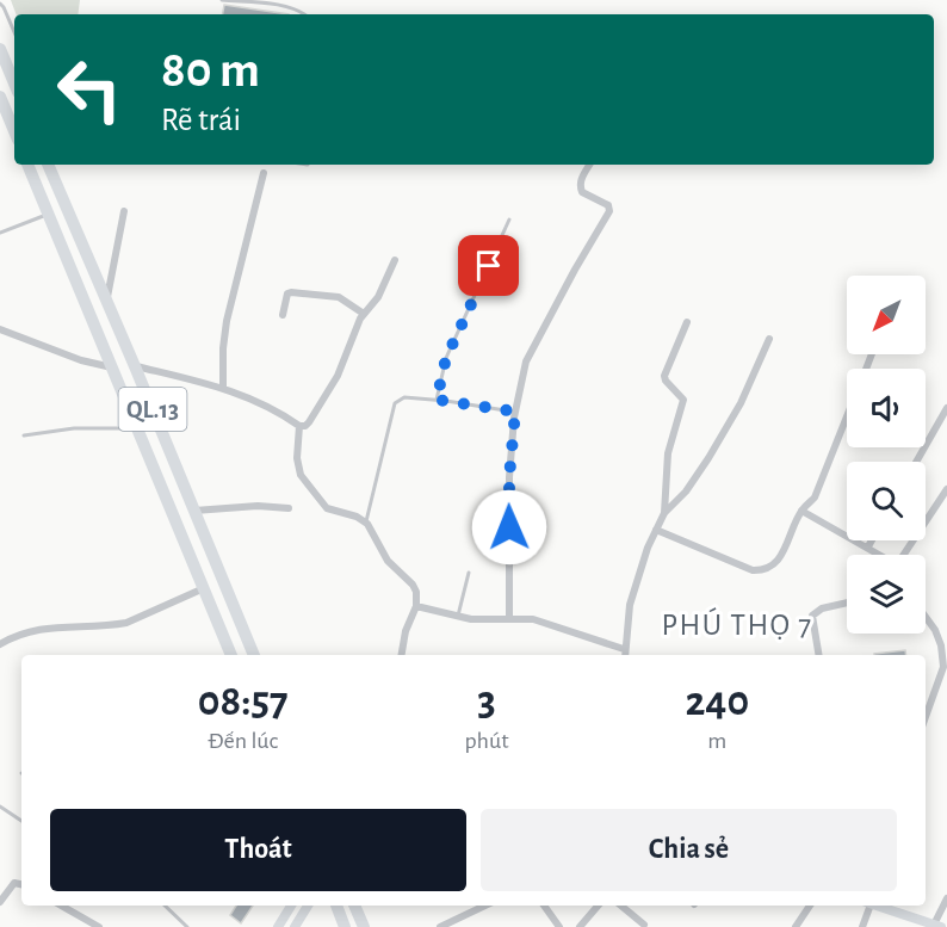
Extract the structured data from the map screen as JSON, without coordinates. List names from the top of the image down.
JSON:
{
  "streets": {
    "highway": ["QL.13"]
  },
  "districts": ["PHÚ THỌ 7"],
  "north": "bottom left",
  "page": {
    "turn": ["80 m", "Rẽ trái"],
    "eta": [
      "08:57",
      "Đến lúc",
      "3",
      "phút",
      "240",
      "m"
    ],
    "buttons": ["Thoát", "Chia sẻ"]
  }
}
